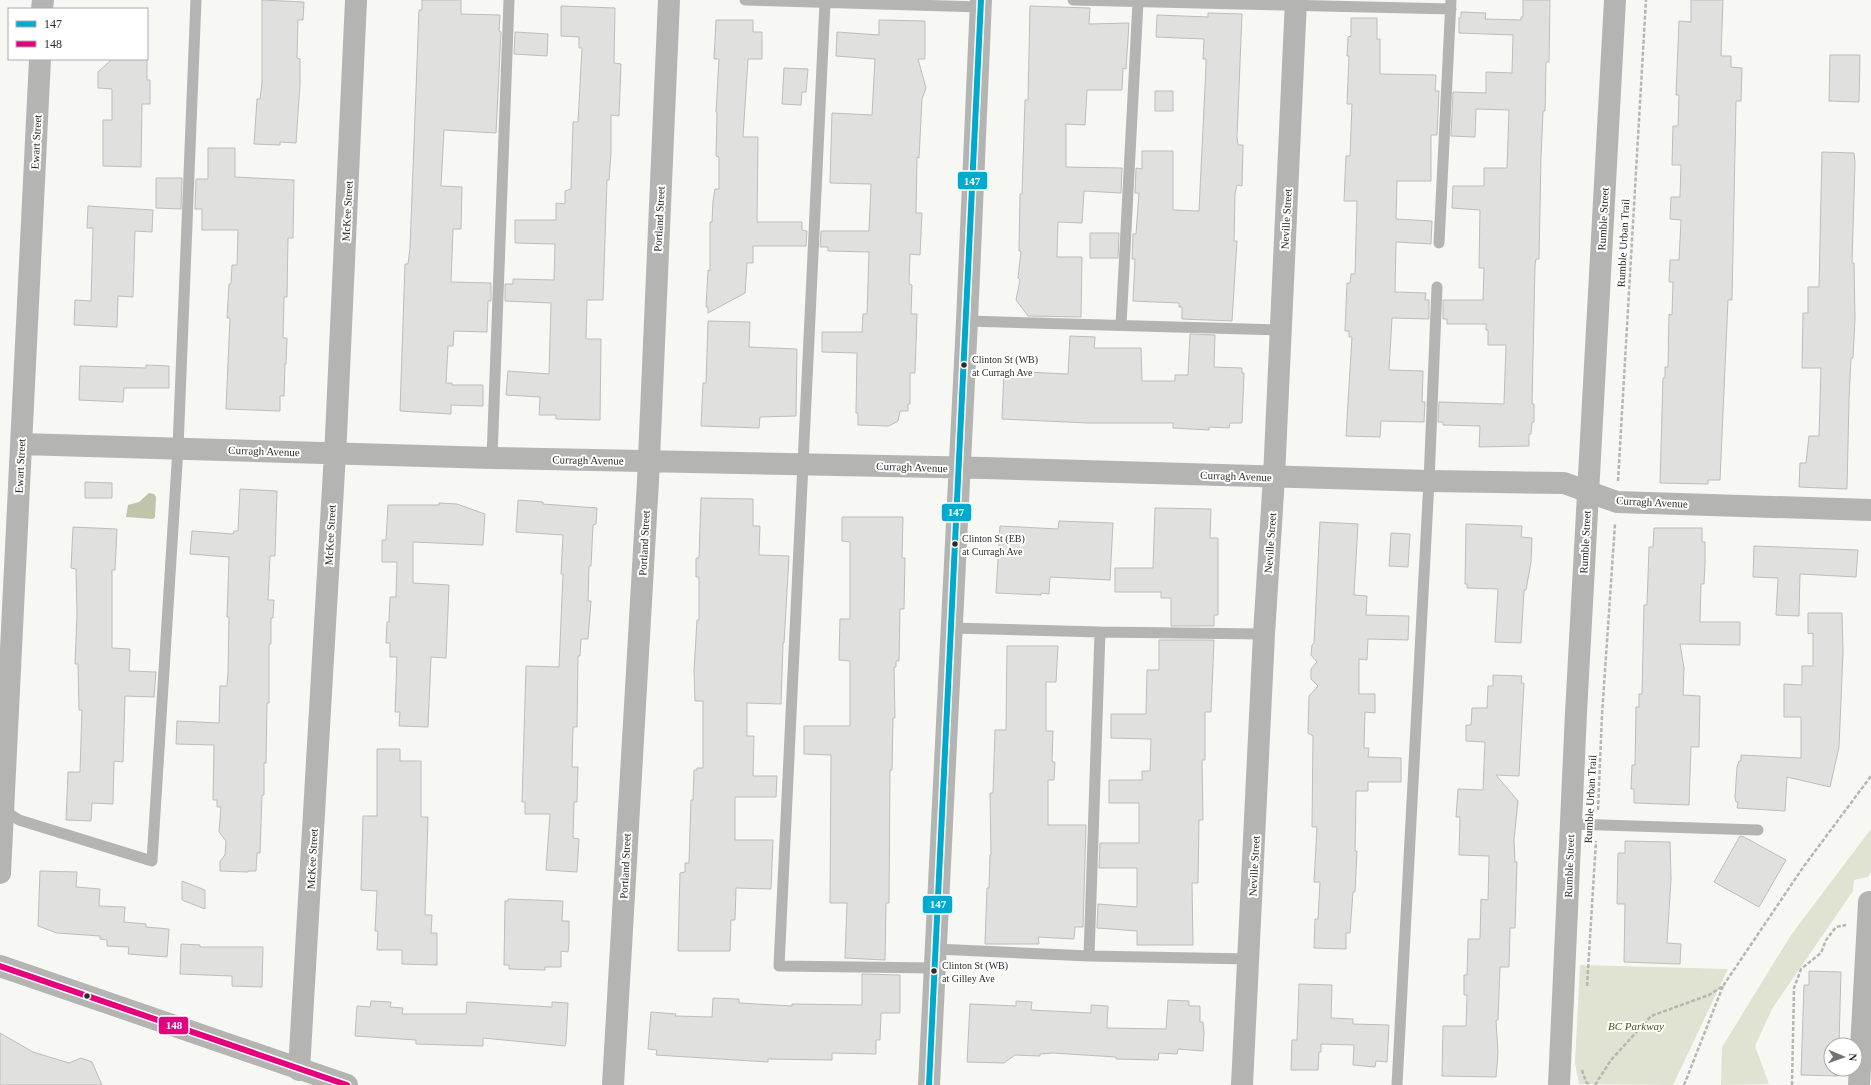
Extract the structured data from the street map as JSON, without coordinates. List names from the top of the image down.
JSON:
{
  "streets": {
    "street": [
      "Ewart Street",
      "McKee Street",
      "Portland Street",
      "Neville Street",
      "Rumble Street",
      "Curragh Avenue"
    ],
    "path": ["Rumble Urban Trail"]
  },
  "crossings": [
    ["Ewart Street", "Curragh Avenue"],
    ["McKee Street", "Curragh Avenue"],
    ["Portland Street", "Curragh Avenue"],
    ["Neville Street", "Curragh Avenue"],
    ["Rumble Street", "Curragh Avenue"]
  ],
  "parks": ["BC Parkway"],
  "places": ["Clinton St (WB) at Curragh Ave", "Clinton St (EB) at Curragh Ave", "Clinton St (WB) at Gilley Ave"],
  "lines": ["transit line 147", "transit line 148"],
  "legend": ["147", "148"],
  "north": "right"
}
